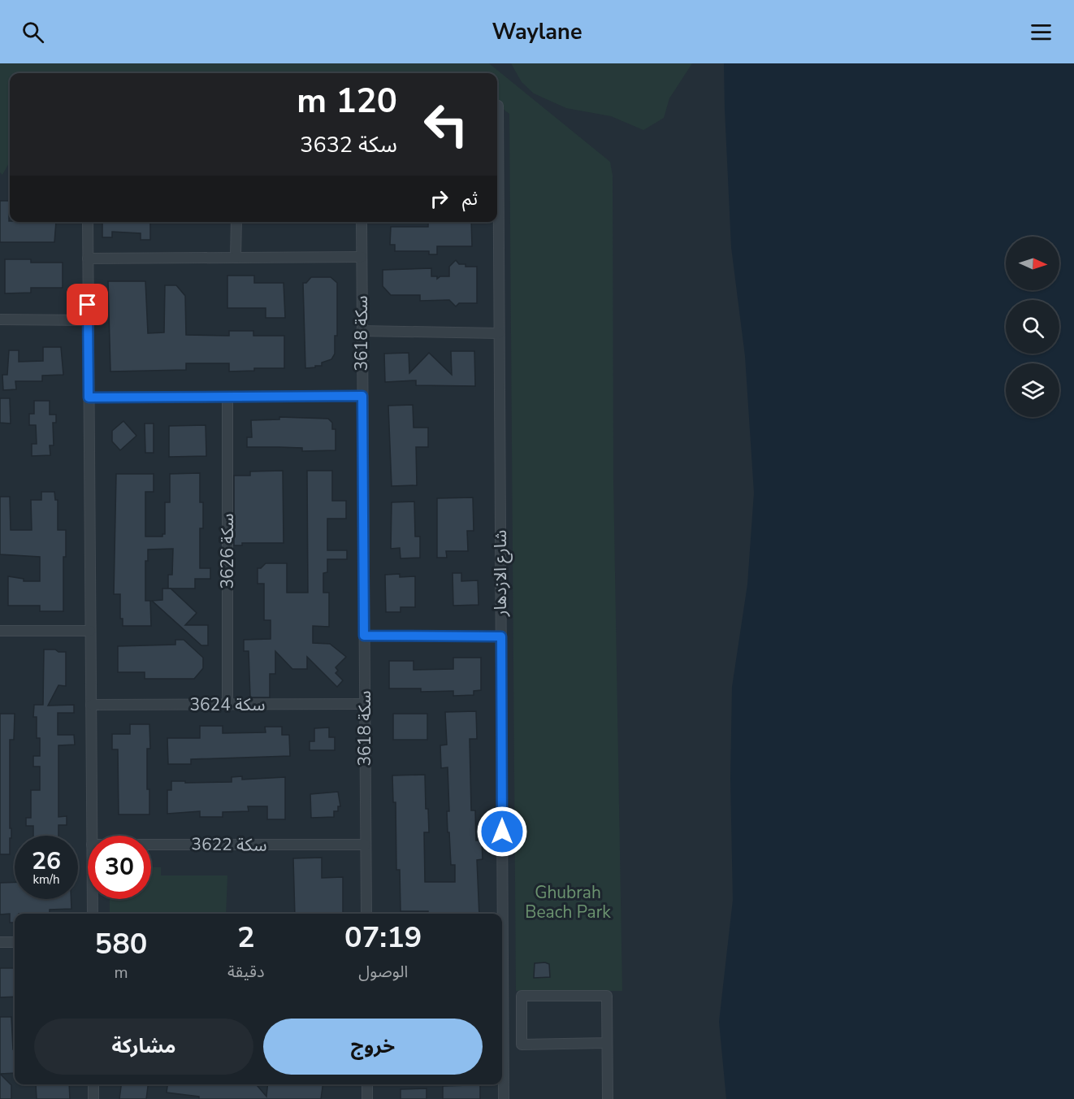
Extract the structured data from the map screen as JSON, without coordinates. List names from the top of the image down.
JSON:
{
  "streets": {
    "street": [
      "سكة 3618",
      "سكة 3626",
      "شارع الازدهار",
      "سكة 3624",
      "سكة 3622"
    ]
  },
  "crossings": [
    ["سكة 3618", "سكة 3624"],
    ["سكة 3618", "سكة 3622"],
    ["سكة 3626", "سكة 3624"]
  ],
  "parks": ["Ghubrah Beach Park"],
  "north": "right",
  "page": {
    "header": "Waylane",
    "turn": ["120 m", "سكة 3632"],
    "then": "ثم",
    "speed": "26 km/h",
    "limit": "30",
    "eta": [
      "07:19",
      "الوصول",
      "2",
      "دقيقة",
      "580",
      "m"
    ],
    "buttons": ["خروج", "مشاركة"]
  }
}
